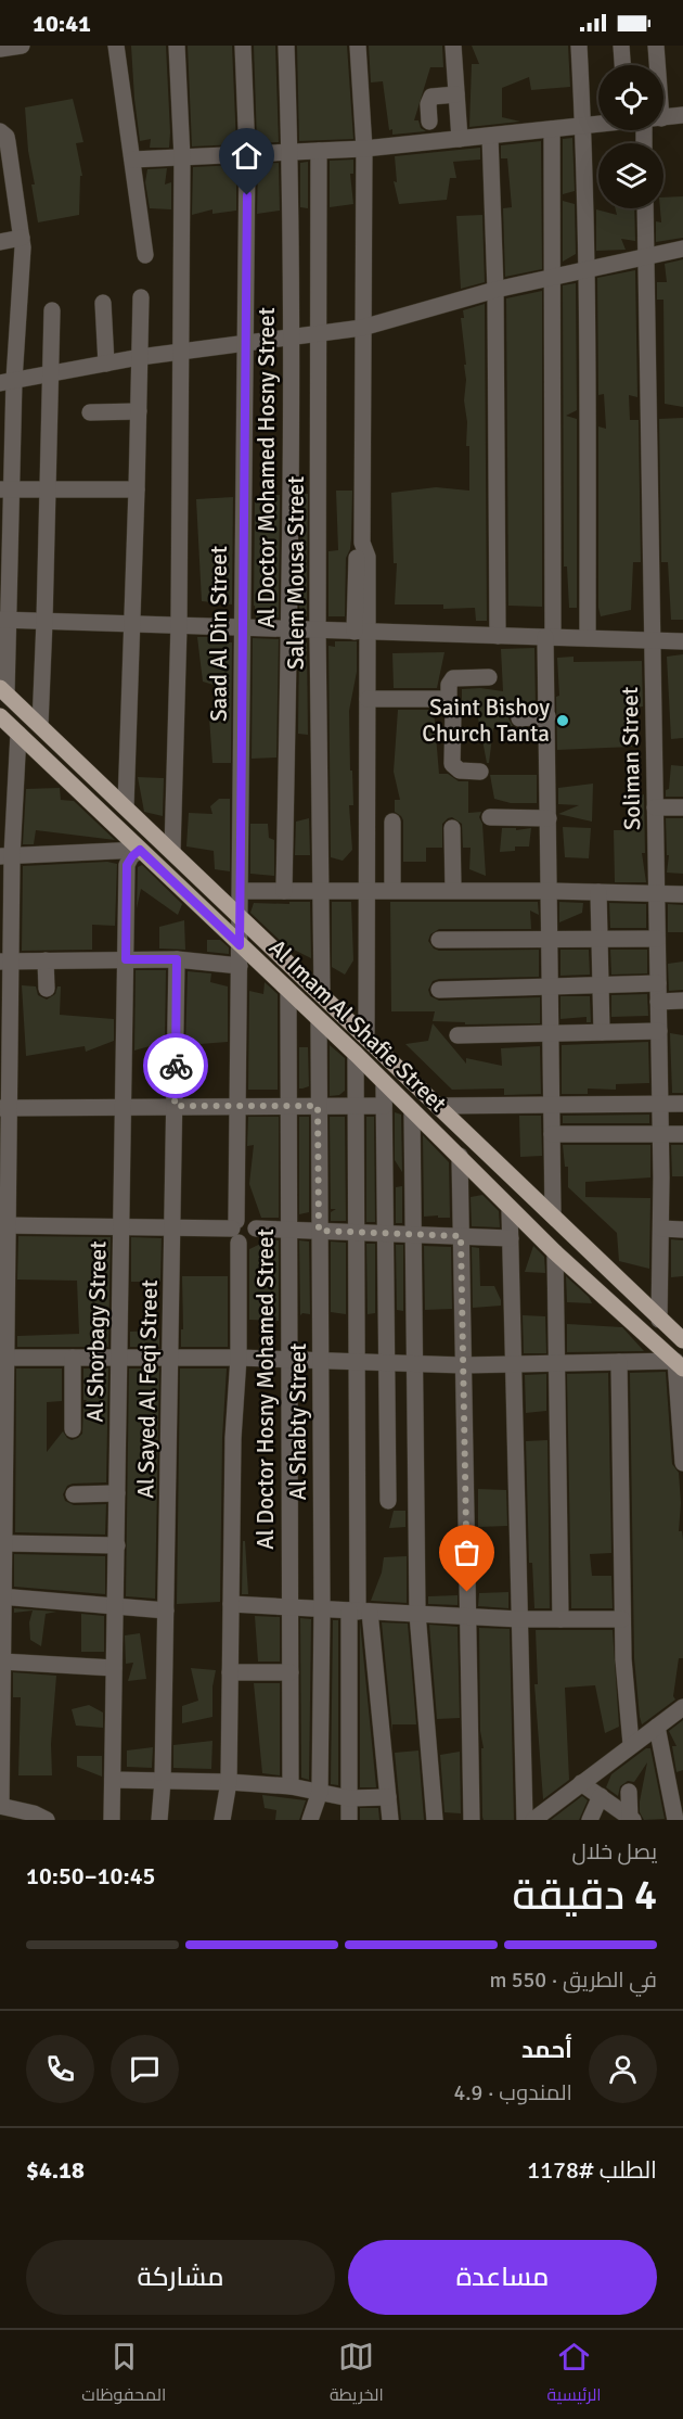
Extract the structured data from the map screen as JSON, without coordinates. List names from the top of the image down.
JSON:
{
  "streets": {
    "main road": ["Al Imam Al Shafie Street"],
    "street": [
      "Al Doctor Mohamed Hosny Street",
      "Salem Mousa Street",
      "Saad Al Din Street",
      "Soliman Street",
      "Al Shorbagy Street",
      "Al Sayed Al Feqi Street",
      "Al Doctor Hosny Mohamed Street",
      "Al Shabty Street"
    ]
  },
  "crossings": [
    ["Salem Mousa Street", "Al Imam Al Shafie Street"],
    ["Saad Al Din Street", "Al Imam Al Shafie Street"],
    ["Soliman Street", "Al Imam Al Shafie Street"],
    ["Al Imam Al Shafie Street", "Al Shorbagy Street"],
    ["Al Imam Al Shafie Street", "Al Doctor Hosny Mohamed Street"],
    ["Al Imam Al Shafie Street", "Al Shabty Street"]
  ],
  "places": ["Saint Bishoy Church Tanta"],
  "page": {
    "status": "10:41",
    "heading": ["4 دقيقة", "يصل خلال", "10:45–10:50"],
    "panel": [
      "أحمد",
      "المندوب · 4.9",
      "الطلب #1178",
      "$4.18"
    ],
    "bar": "في الطريق · 550 m",
    "buttons": ["مساعدة", "مشاركة"],
    "tabs": ["الرئيسية", "الخريطة", "المحفوظات"]
  }
}
